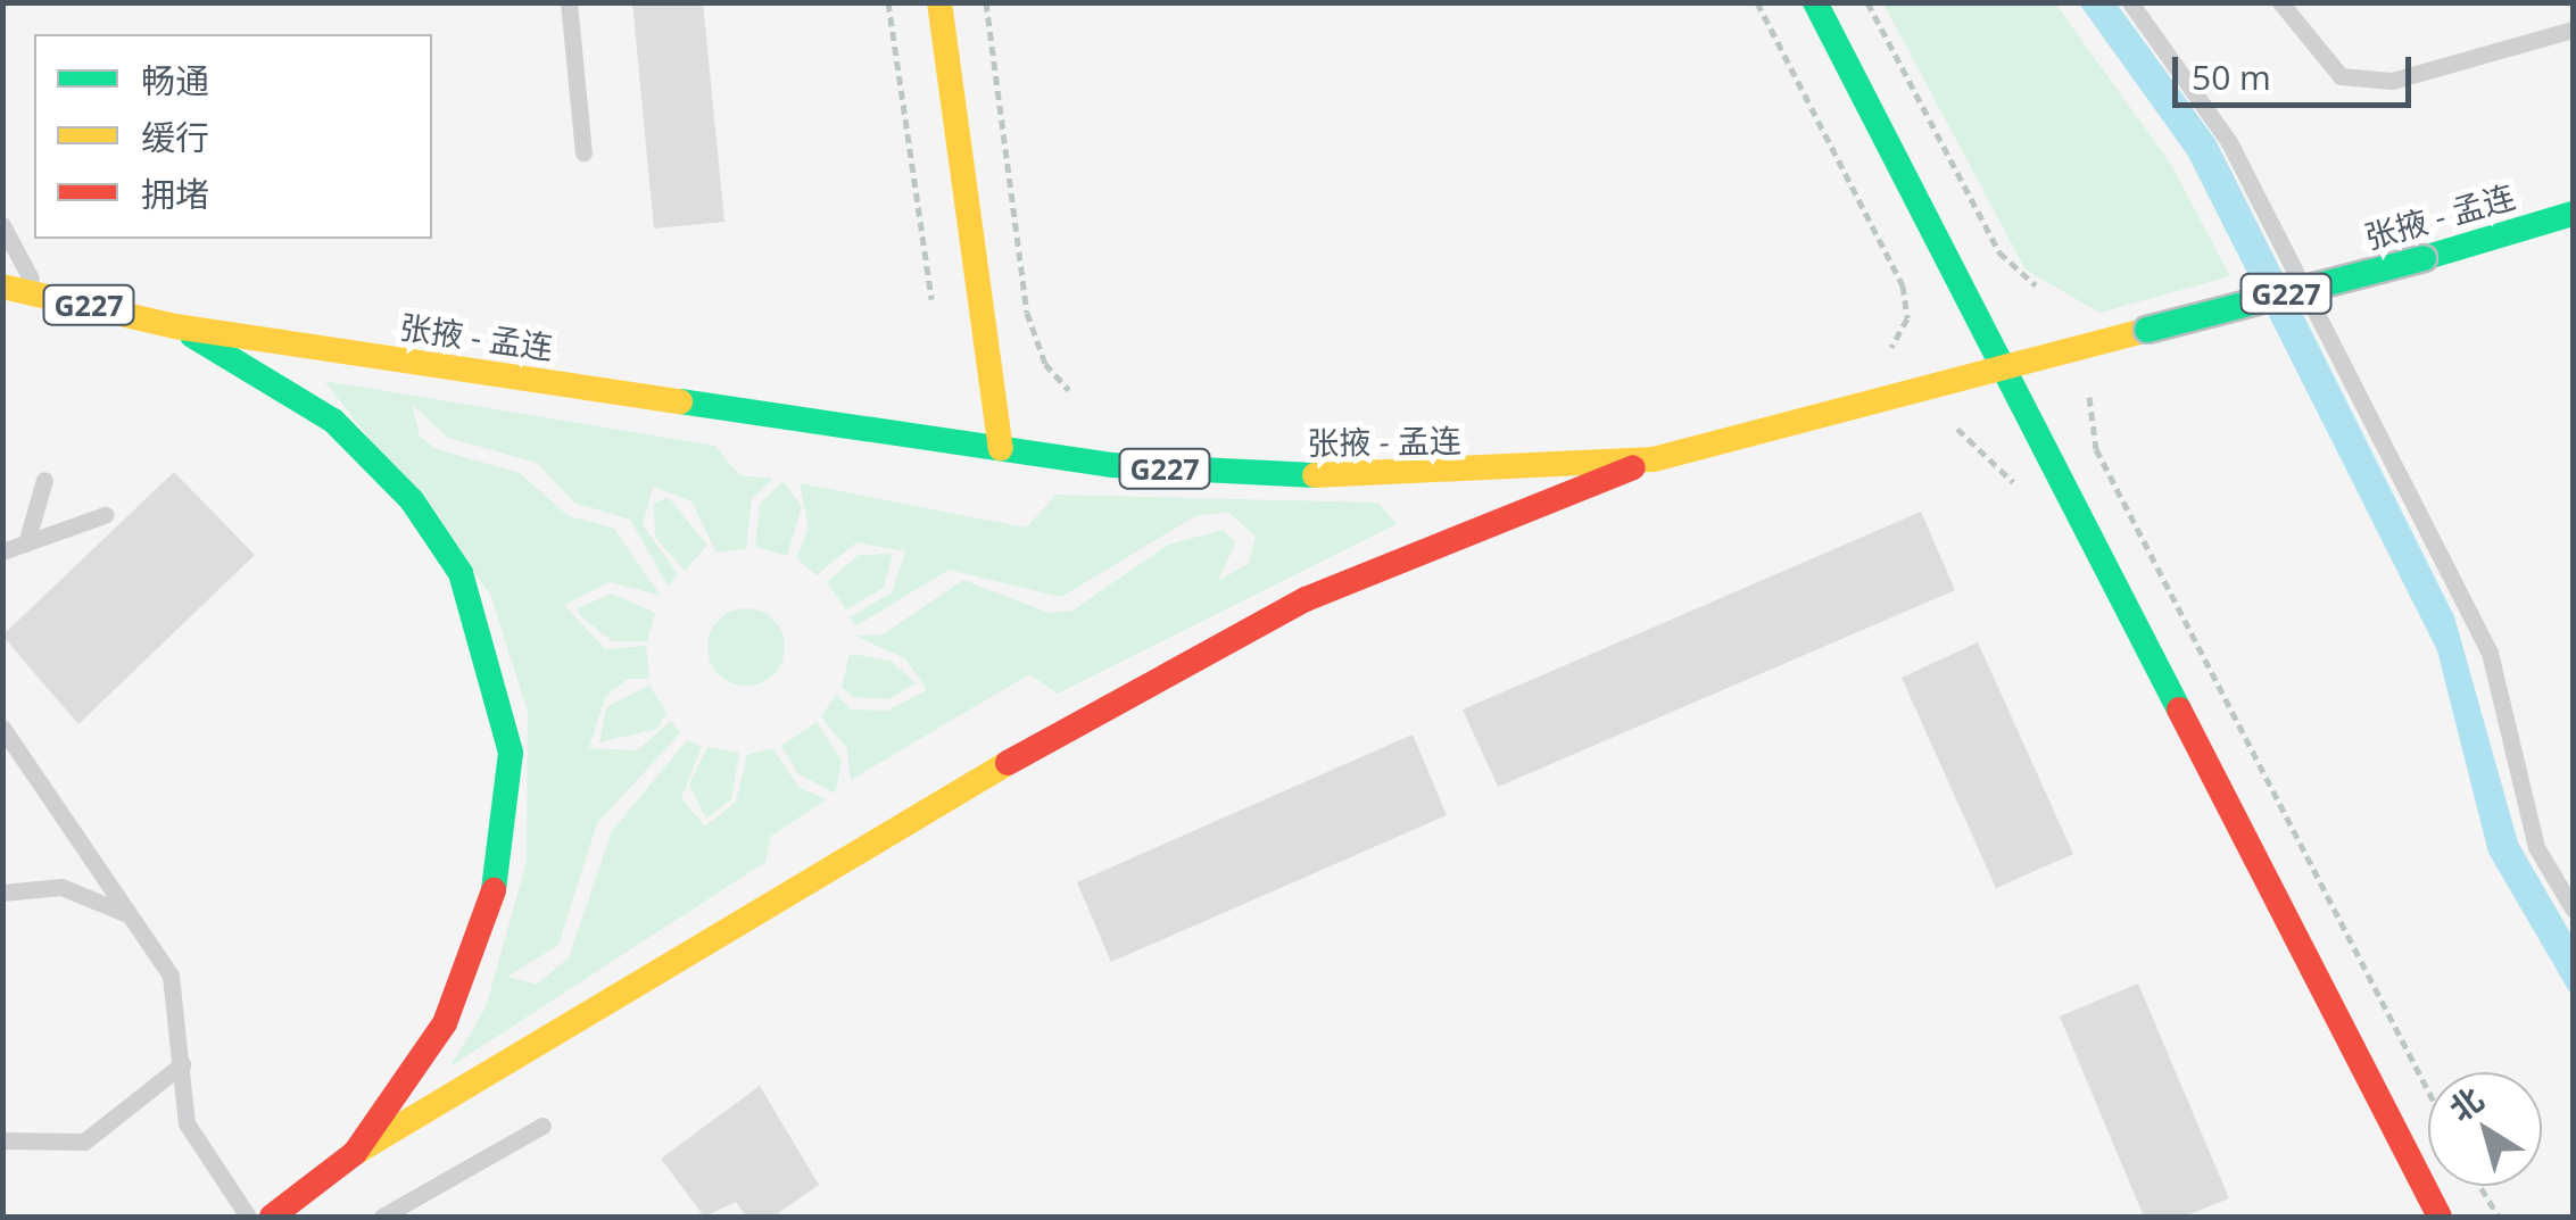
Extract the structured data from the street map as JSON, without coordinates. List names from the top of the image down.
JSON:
{
  "streets": {
    "main road": ["张掖 - 孟连", "G227"]
  },
  "crossings": [
    ["张掖 - 孟连", "G227"]
  ],
  "legend": ["畅通", "缓行", "拥堵"],
  "scale_bar": "50 m",
  "north": "top left"
}
